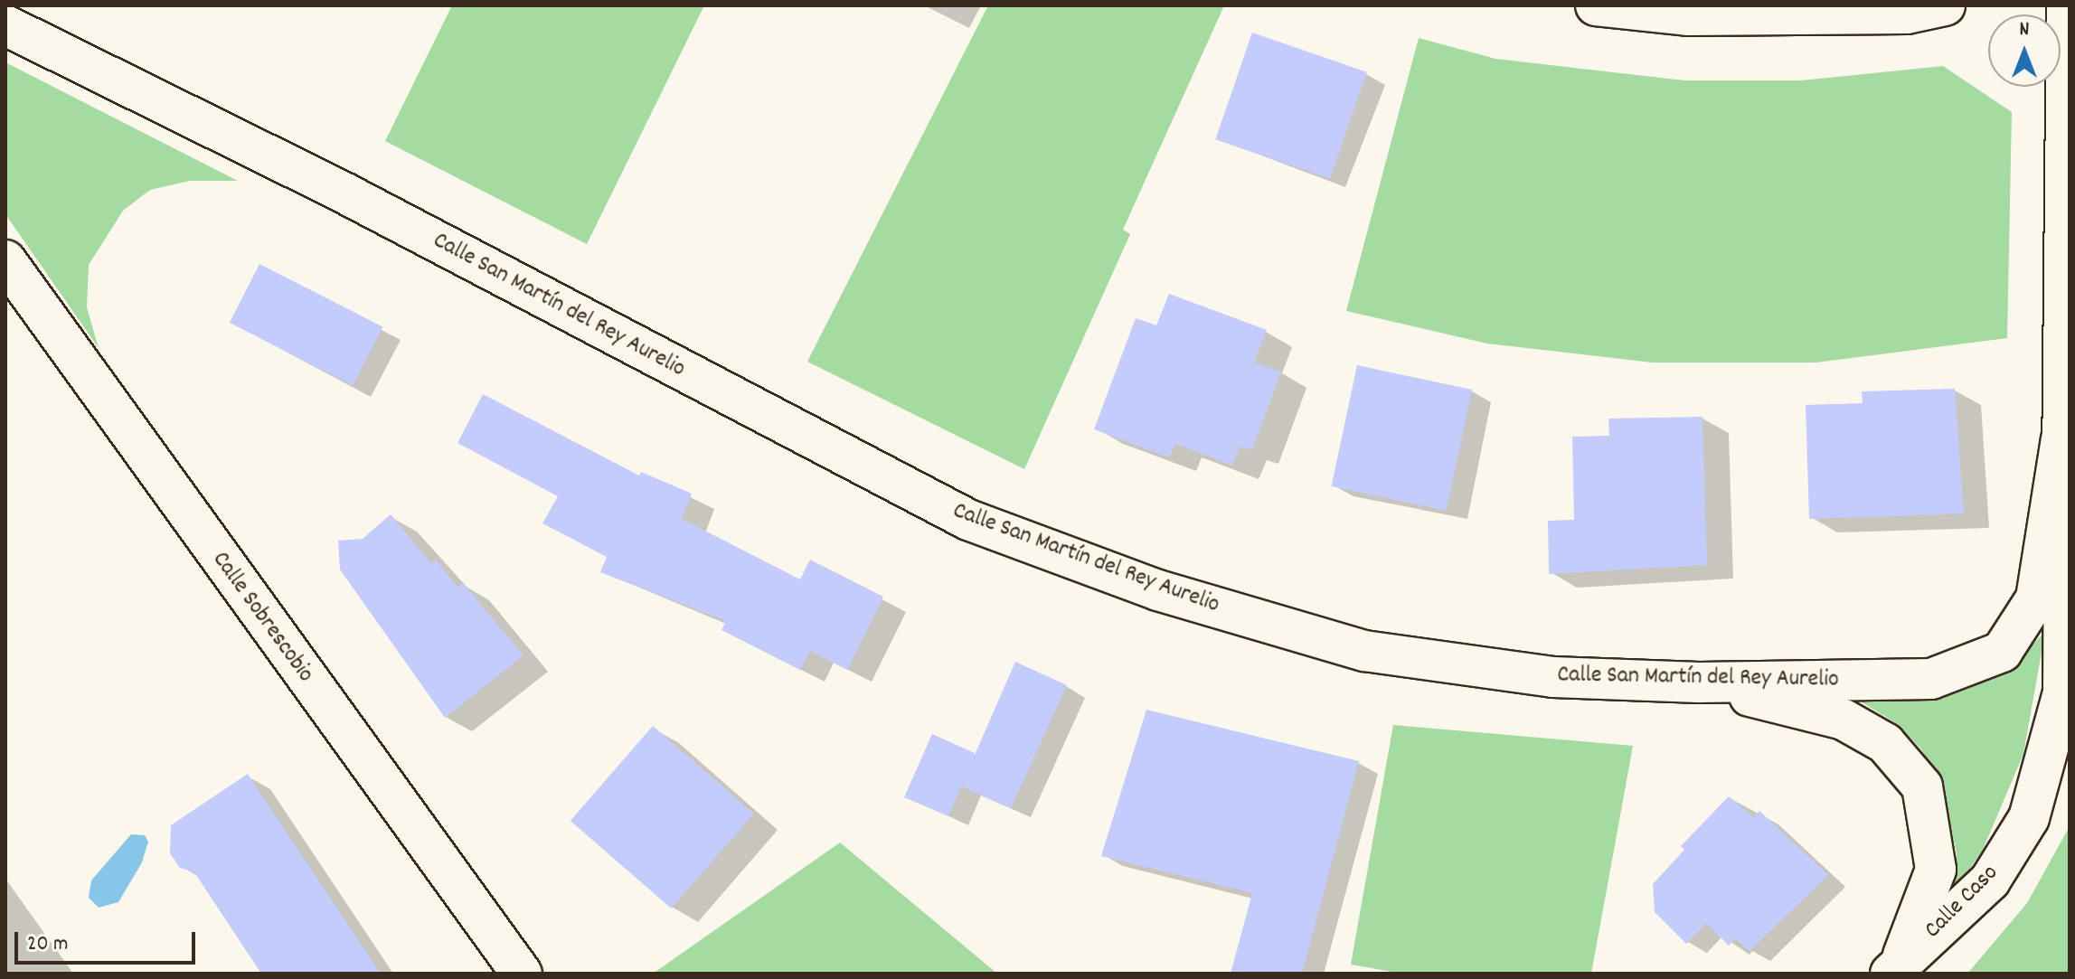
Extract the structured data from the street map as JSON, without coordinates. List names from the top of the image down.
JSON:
{
  "streets": {
    "street": ["Calle San Martín del Rey Aurelio", "Calle Sobrescobio", "Calle Caso"]
  },
  "crossings": [
    ["Calle San Martín del Rey Aurelio", "Calle Caso"]
  ],
  "scale_bar": "20 m",
  "north": "top"
}
